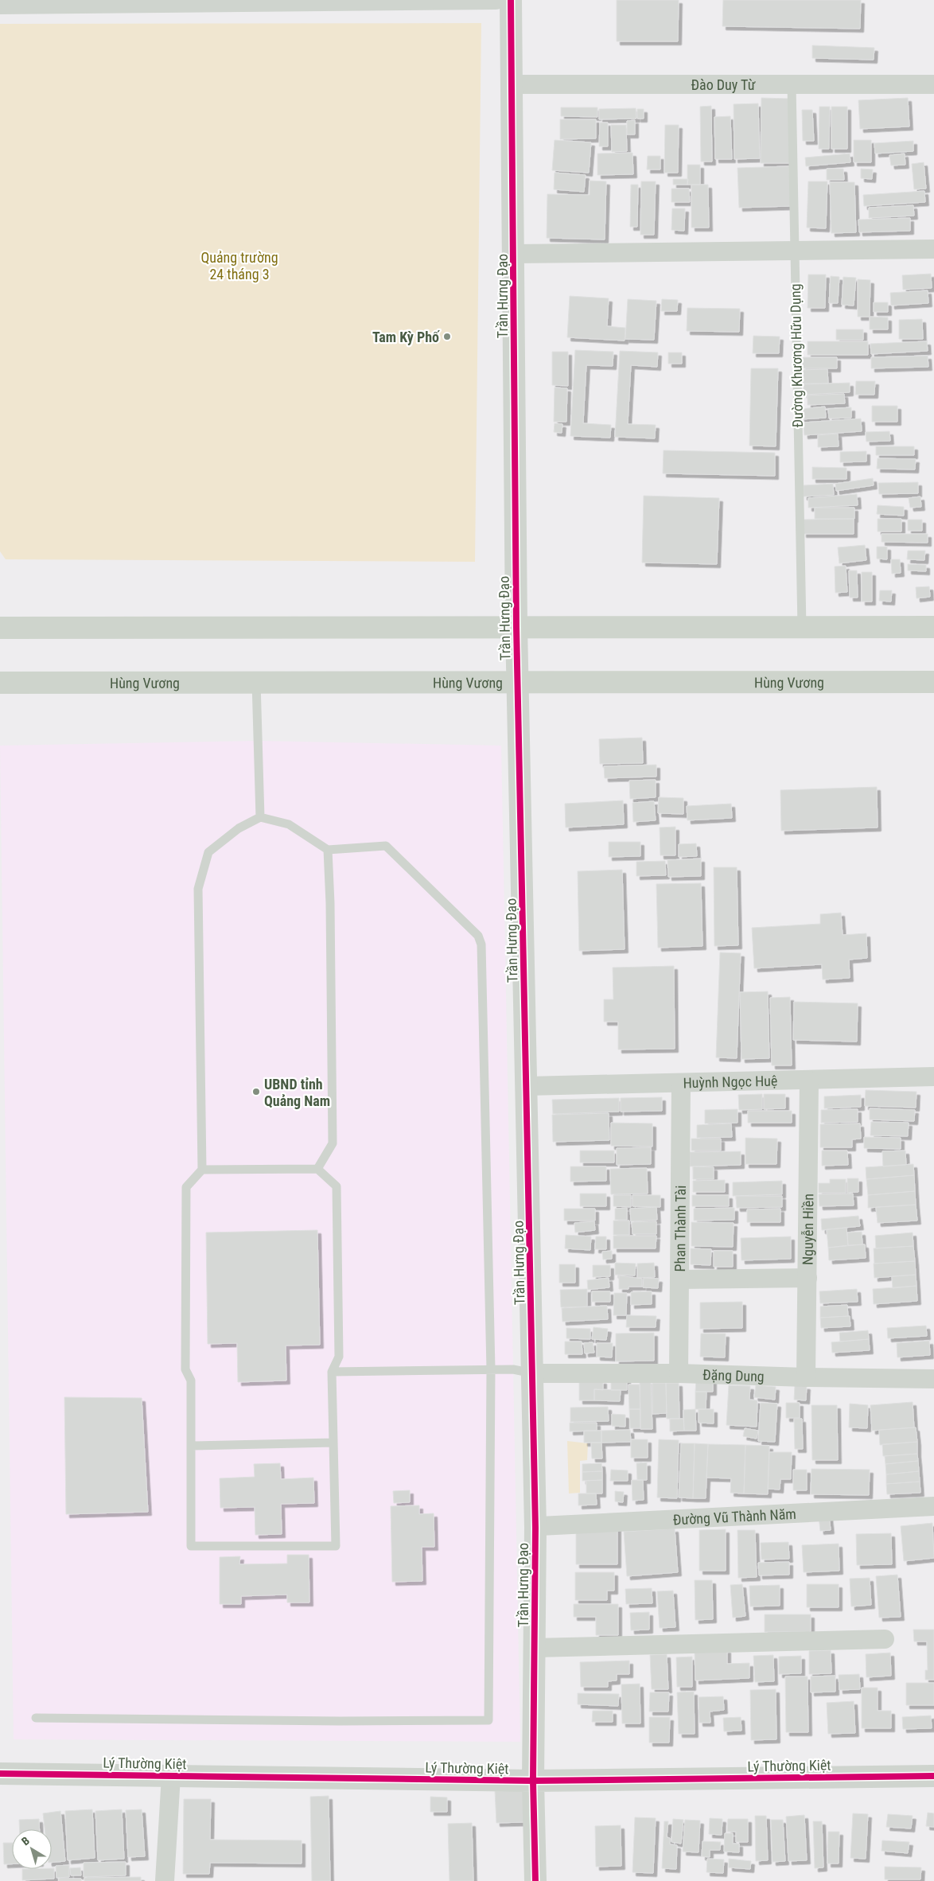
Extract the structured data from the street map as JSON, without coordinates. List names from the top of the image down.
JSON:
{
  "streets": {
    "main road": ["Hùng Vương"],
    "street": [
      "Đào Duy Từ",
      "Trần Hưng Đạo",
      "Huỳnh Ngọc Huệ",
      "Phan Thành Tài",
      "Nguyễn Hiền",
      "Đặng Dung",
      "Đường Vũ Thành Năm",
      "Lý Thường Kiệt"
    ],
    "lane": ["Đường Khương Hữu Dụng"]
  },
  "crossings": [
    ["Đào Duy Từ", "Trần Hưng Đạo"],
    ["Đào Duy Từ", "Đường Khương Hữu Dụng"],
    ["Trần Hưng Đạo", "Hùng Vương"],
    ["Trần Hưng Đạo", "Huỳnh Ngọc Huệ"],
    ["Trần Hưng Đạo", "Đặng Dung"],
    ["Trần Hưng Đạo", "Đường Vũ Thành Năm"],
    ["Trần Hưng Đạo", "Lý Thường Kiệt"],
    ["Huỳnh Ngọc Huệ", "Phan Thành Tài"],
    ["Huỳnh Ngọc Huệ", "Nguyễn Hiền"],
    ["Phan Thành Tài", "Đặng Dung"],
    ["Nguyễn Hiền", "Đặng Dung"]
  ],
  "parks": ["Quảng trường 24 tháng 3"],
  "places": ["Tam Kỳ Phố", "UBND tỉnh Quảng Nam"],
  "north": "top left"
}
